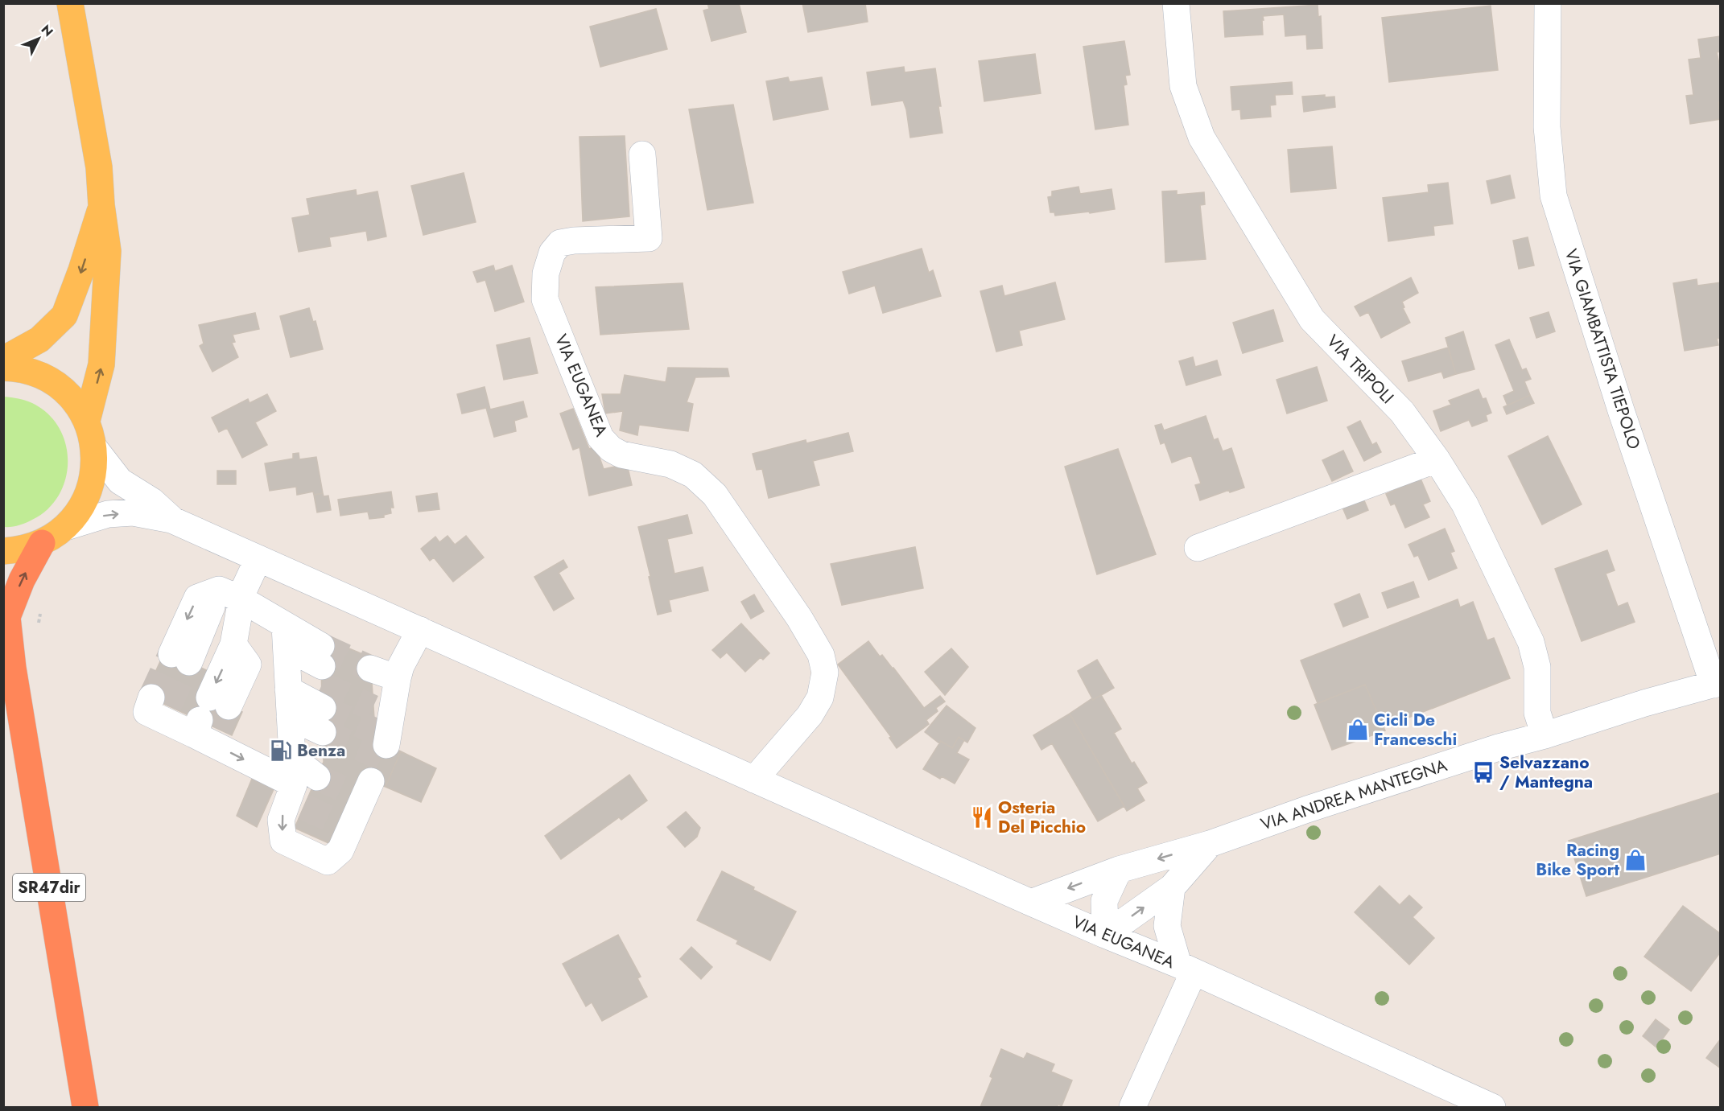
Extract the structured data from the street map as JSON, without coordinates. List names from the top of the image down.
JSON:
{
  "streets": {
    "highway": ["SR47dir"],
    "main road": ["VIA EUGANEA"],
    "street": ["VIA GIAMBATTISTA TIEPOLO", "VIA TRIPOLI", "VIA ANDREA MANTEGNA"]
  },
  "crossings": [
    ["VIA GIAMBATTISTA TIEPOLO", "VIA ANDREA MANTEGNA"],
    ["VIA TRIPOLI", "VIA ANDREA MANTEGNA"],
    ["VIA EUGANEA", "VIA ANDREA MANTEGNA"],
    ["VIA EUGANEA", "SR47dir"]
  ],
  "places": {
    "shop": ["Cicli De Franceschi", "Racing Bike Sport"],
    "fuel station": ["Benza"],
    "bus stop": ["Selvazzano / Mantegna"],
    "restaurant": ["Osteria Del Picchio"]
  },
  "north": "top right"
}
